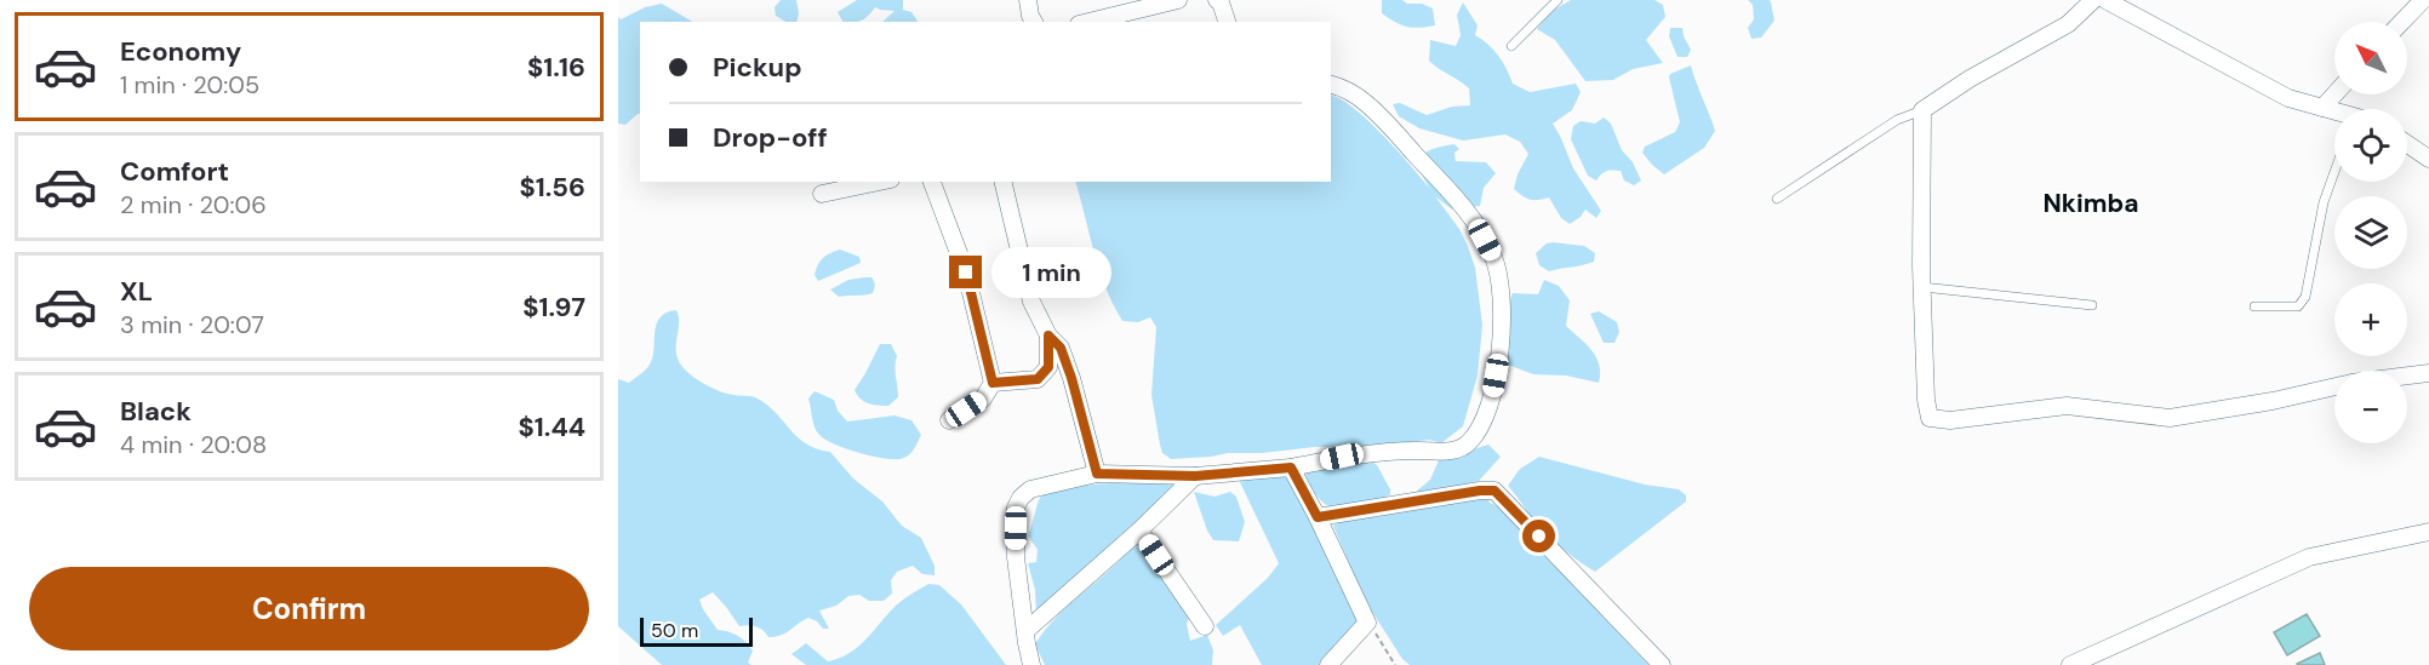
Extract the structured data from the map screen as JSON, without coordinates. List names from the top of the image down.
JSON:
{
  "districts": ["Nkimba"],
  "scale_bar": "50 m",
  "north": "top left",
  "page": {
    "list": [
      {
        "name": "Economy",
        "note": "1 min · 20:05",
        "value": "$1.16"
      },
      {
        "name": "Comfort",
        "note": "2 min · 20:06",
        "value": "$1.56"
      },
      {
        "name": "XL",
        "note": "3 min · 20:07",
        "value": "$1.97"
      },
      {
        "name": "Black",
        "note": "4 min · 20:08",
        "value": "$1.44"
      }
    ],
    "map_buttons": ["+", "−"],
    "banner": ["Pickup", "Drop-off"],
    "bubble": "1 min",
    "buttons": "Confirm",
    "scale": "50 m"
  }
}
